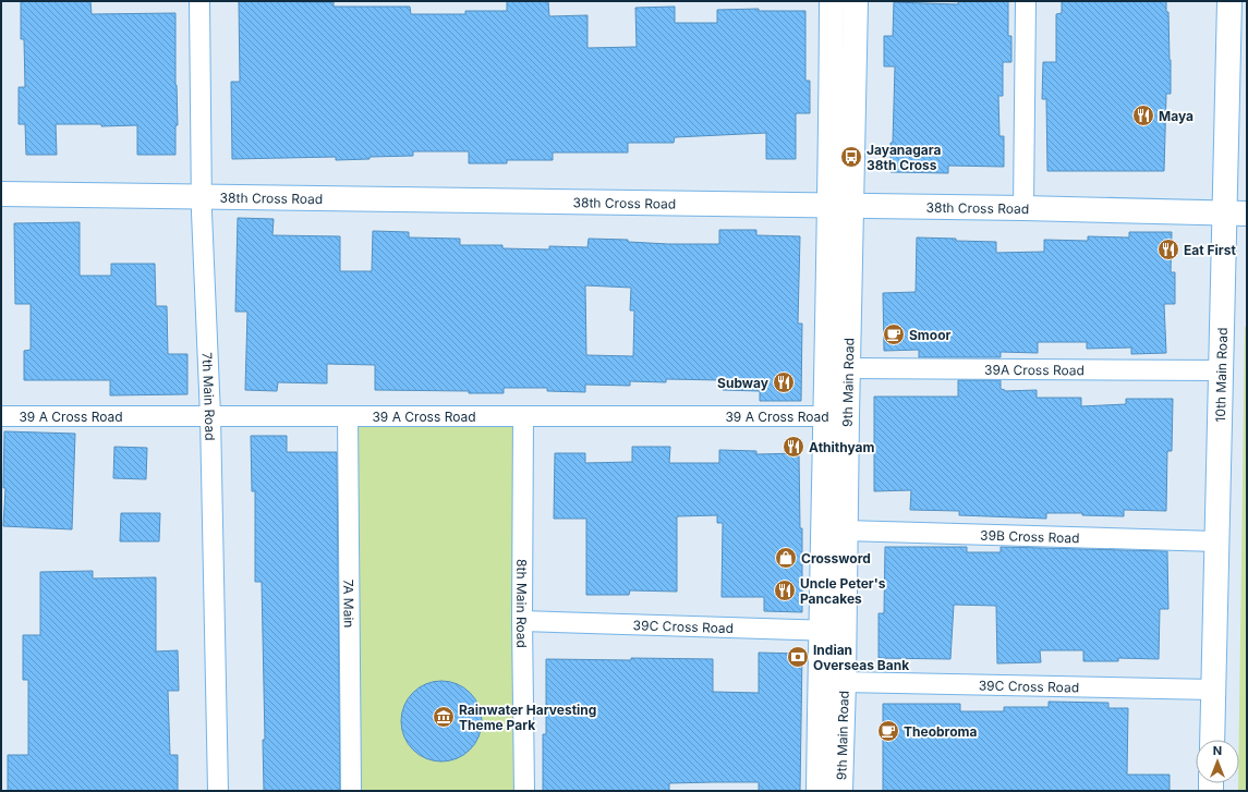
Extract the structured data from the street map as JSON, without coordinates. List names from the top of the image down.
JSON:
{
  "streets": {
    "street": [
      "38th Cross Road",
      "39A Cross Road",
      "10th Main Road",
      "9th Main Road",
      "7th Main Road",
      "39 A Cross Road",
      "39B Cross Road",
      "7A Main",
      "8th Main Road",
      "39C Cross Road"
    ]
  },
  "crossings": [
    ["38th Cross Road", "10th Main Road"],
    ["38th Cross Road", "9th Main Road"],
    ["38th Cross Road", "7th Main Road"],
    ["39A Cross Road", "10th Main Road"],
    ["39A Cross Road", "9th Main Road"],
    ["10th Main Road", "39B Cross Road"],
    ["10th Main Road", "39C Cross Road"],
    ["9th Main Road", "39 A Cross Road"],
    ["9th Main Road", "39B Cross Road"],
    ["9th Main Road", "39C Cross Road"],
    ["7th Main Road", "39 A Cross Road"],
    ["39 A Cross Road", "7A Main"],
    ["39 A Cross Road", "8th Main Road"],
    ["8th Main Road", "39C Cross Road"]
  ],
  "places": {
    "restaurant": [
      "Maya",
      "Eat First",
      "Subway",
      "Athithyam",
      "Uncle Peter's Pancakes"
    ],
    "bus stop": ["Jayanagara 38th Cross"],
    "cafe": ["Smoor", "Theobroma"],
    "shop": ["Crossword"],
    "bank": ["Indian Overseas Bank"],
    "museum": ["Rainwater Harvesting Theme Park"]
  },
  "north": "top"
}
